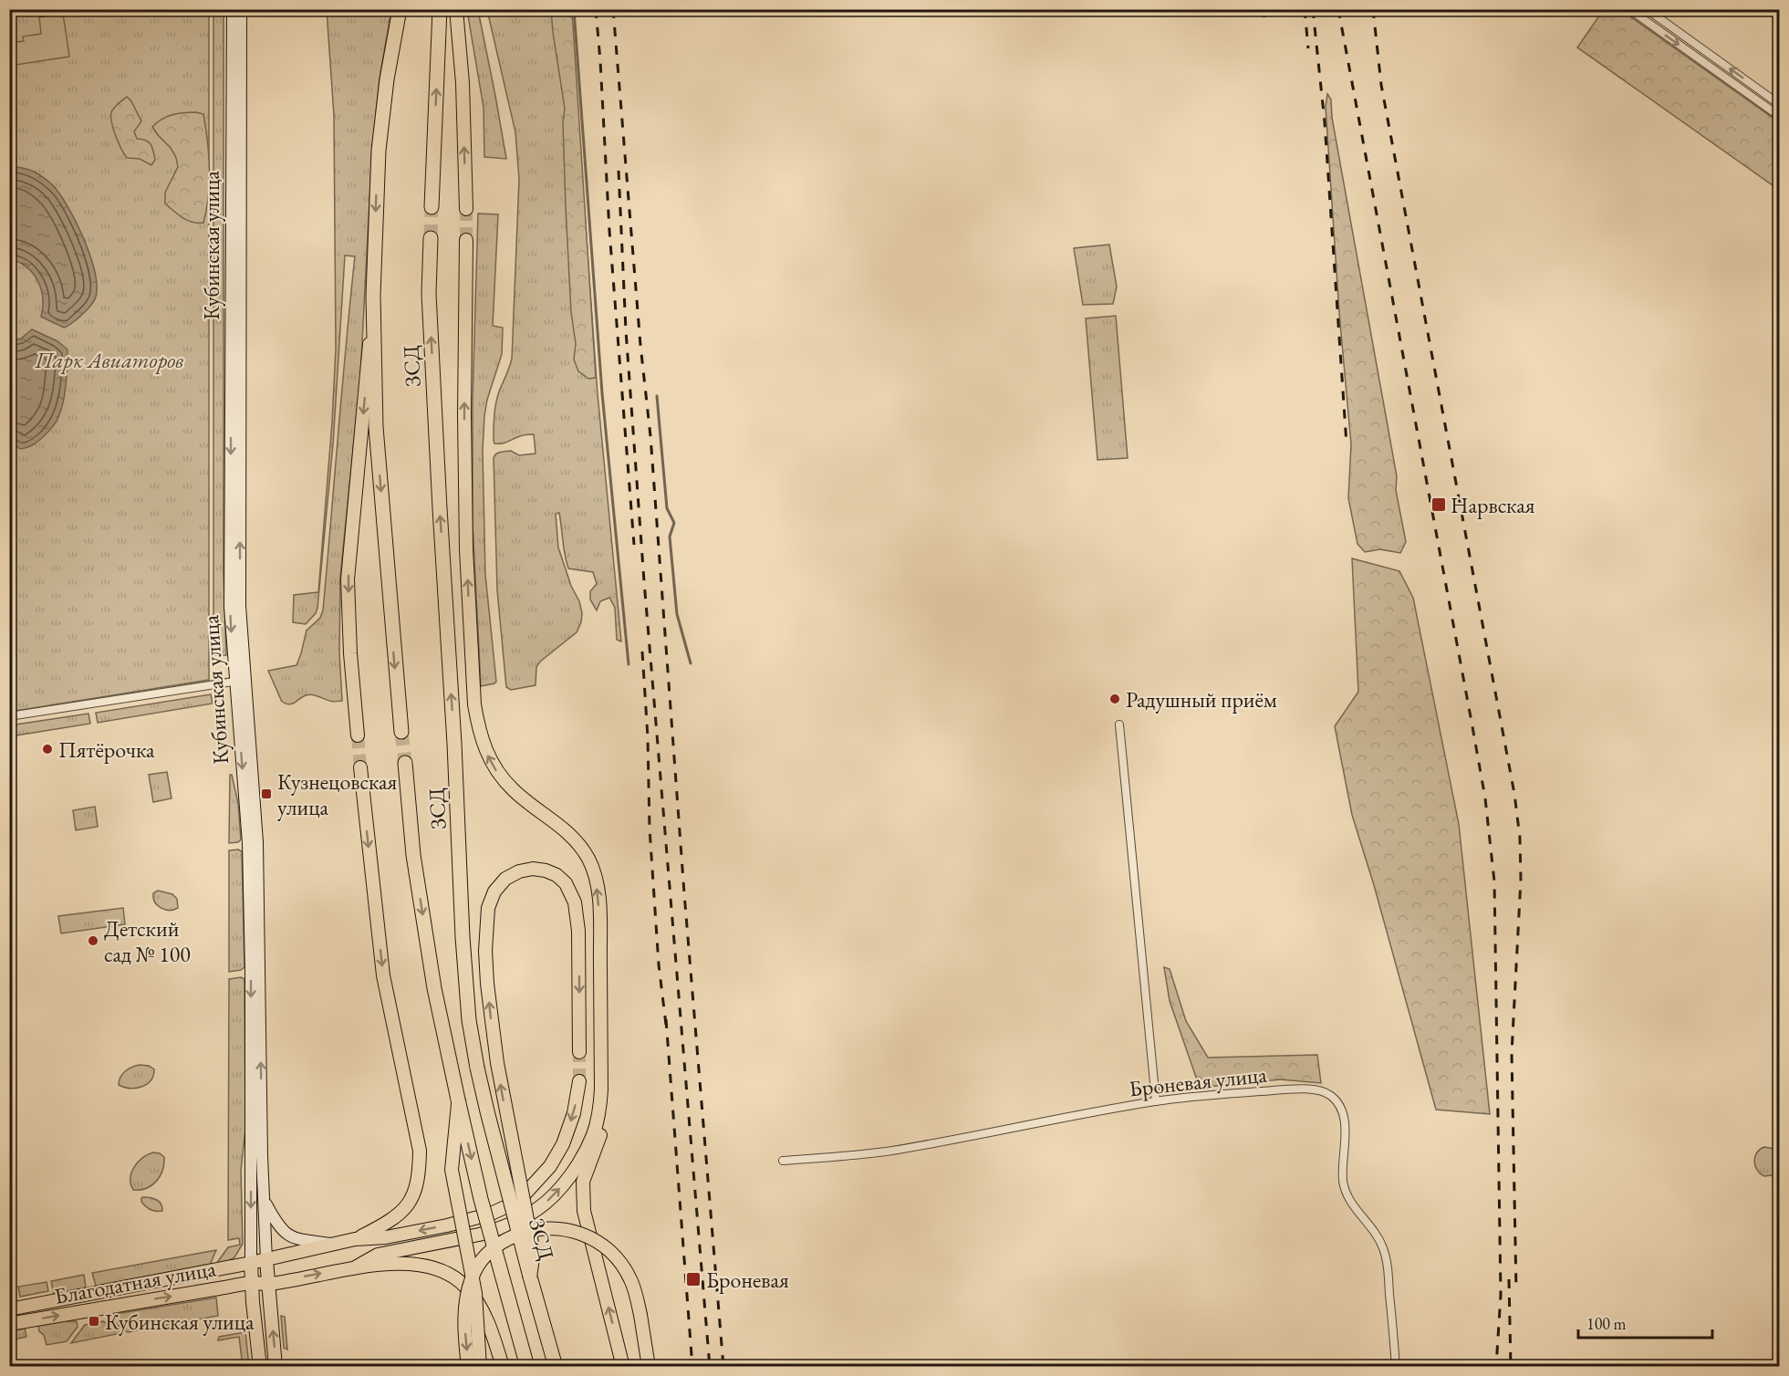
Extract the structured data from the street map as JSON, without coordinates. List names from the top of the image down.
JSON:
{
  "streets": {
    "highway": ["ЗСД"],
    "main road": ["Кубинская улица", "Благодатная улица"],
    "street": ["Броневая улица"]
  },
  "crossings": [
    ["Кубинская улица", "Благодатная улица"]
  ],
  "parks": ["Парк Авиаторов"],
  "places": {
    "transit": [
      "Нарвская",
      "Кузнецовская улица",
      "Броневая",
      "Кубинская улица"
    ],
    "other": ["Радушный приём", "Пятёрочка", "Детский сад № 100"]
  },
  "scale_bar": "100 m"
}
